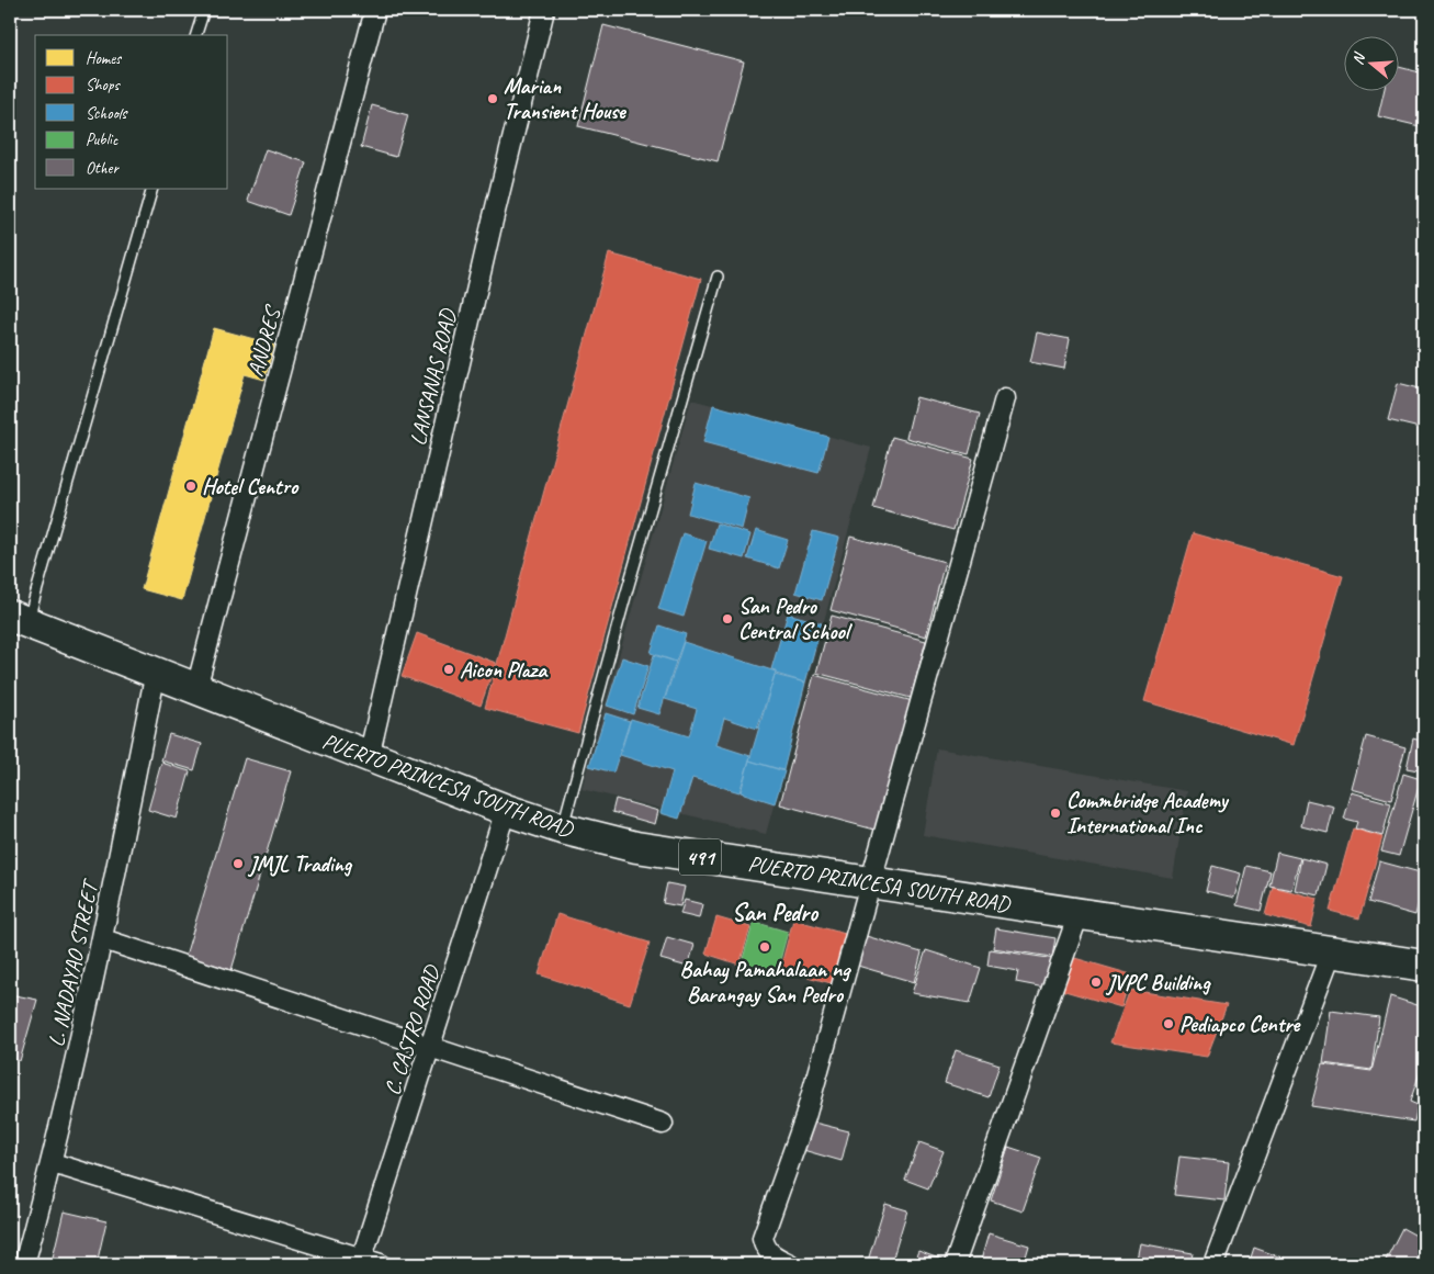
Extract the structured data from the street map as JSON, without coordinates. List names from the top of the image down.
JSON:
{
  "streets": {
    "main road": ["PUERTO PRINCESA SOUTH ROAD", "491"],
    "street": [
      "ANDRES",
      "LANSANAS ROAD",
      "L. NADAYAO STREET",
      "C. CASTRO ROAD"
    ]
  },
  "crossings": [
    ["ANDRES", "PUERTO PRINCESA SOUTH ROAD"],
    ["LANSANAS ROAD", "PUERTO PRINCESA SOUTH ROAD"],
    ["PUERTO PRINCESA SOUTH ROAD", "L. NADAYAO STREET"],
    ["PUERTO PRINCESA SOUTH ROAD", "C. CASTRO ROAD"]
  ],
  "districts": ["San Pedro"],
  "places": [
    "Marian Transient House",
    "Hotel Centro",
    "San Pedro Central School",
    "Aicon Plaza",
    "Commbridge Academy International Inc",
    "JMJL Trading",
    "Bahay Pamahalaan ng Barangay San Pedro",
    "JVPC Building",
    "Pediapco Centre"
  ],
  "legend": [
    "Homes",
    "Shops",
    "Schools",
    "Public",
    "Other"
  ],
  "north": "left"
}
